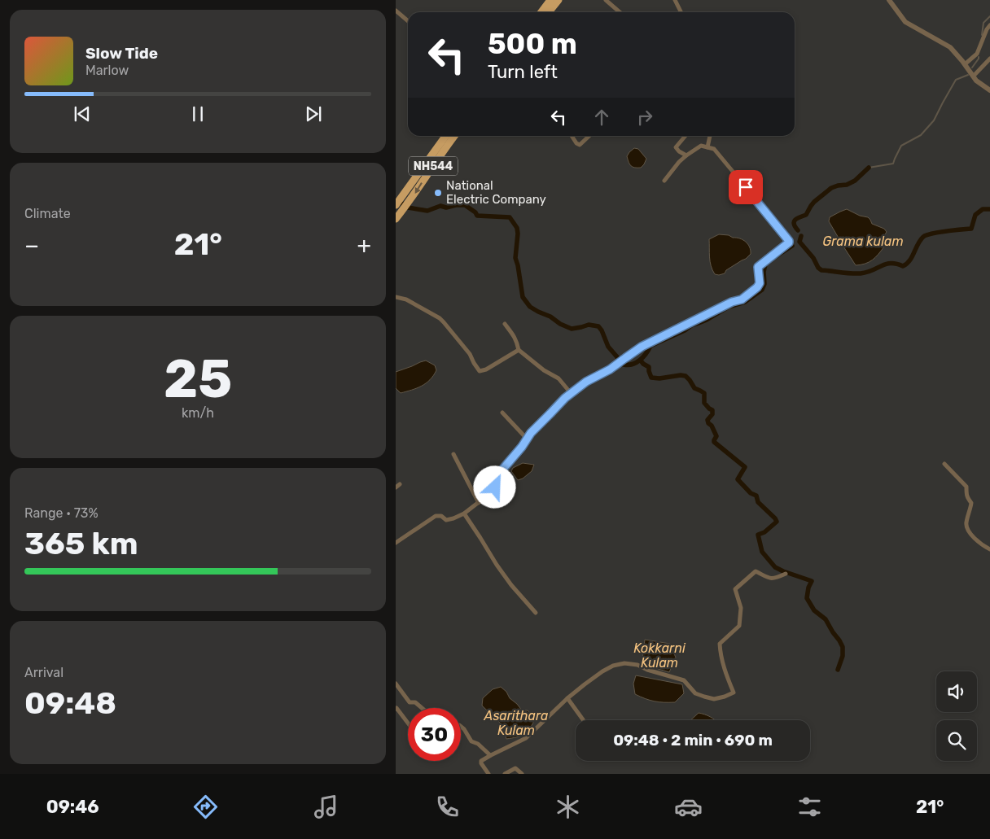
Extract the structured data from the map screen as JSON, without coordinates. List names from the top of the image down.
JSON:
{
  "streets": {
    "highway": ["NH544"]
  },
  "water": ["Grama kulam", "Kokkarni Kulam", "Asarithara Kulam"],
  "places": ["National Electric Company"],
  "page": {
    "turn": ["500 m", "Turn left"],
    "song": ["Slow Tide", "Marlow"],
    "tile": [
      "Climate",
      ["25", "km/h"],
      ["Range · 73%", "365 km"],
      ["Arrival", "09:48"]
    ],
    "heat": ["−", "21°", "+"],
    "limit": "30",
    "trip": "09:48 · 2 min · 690 m",
    "tabs": ["09:46", "21°"]
  }
}
